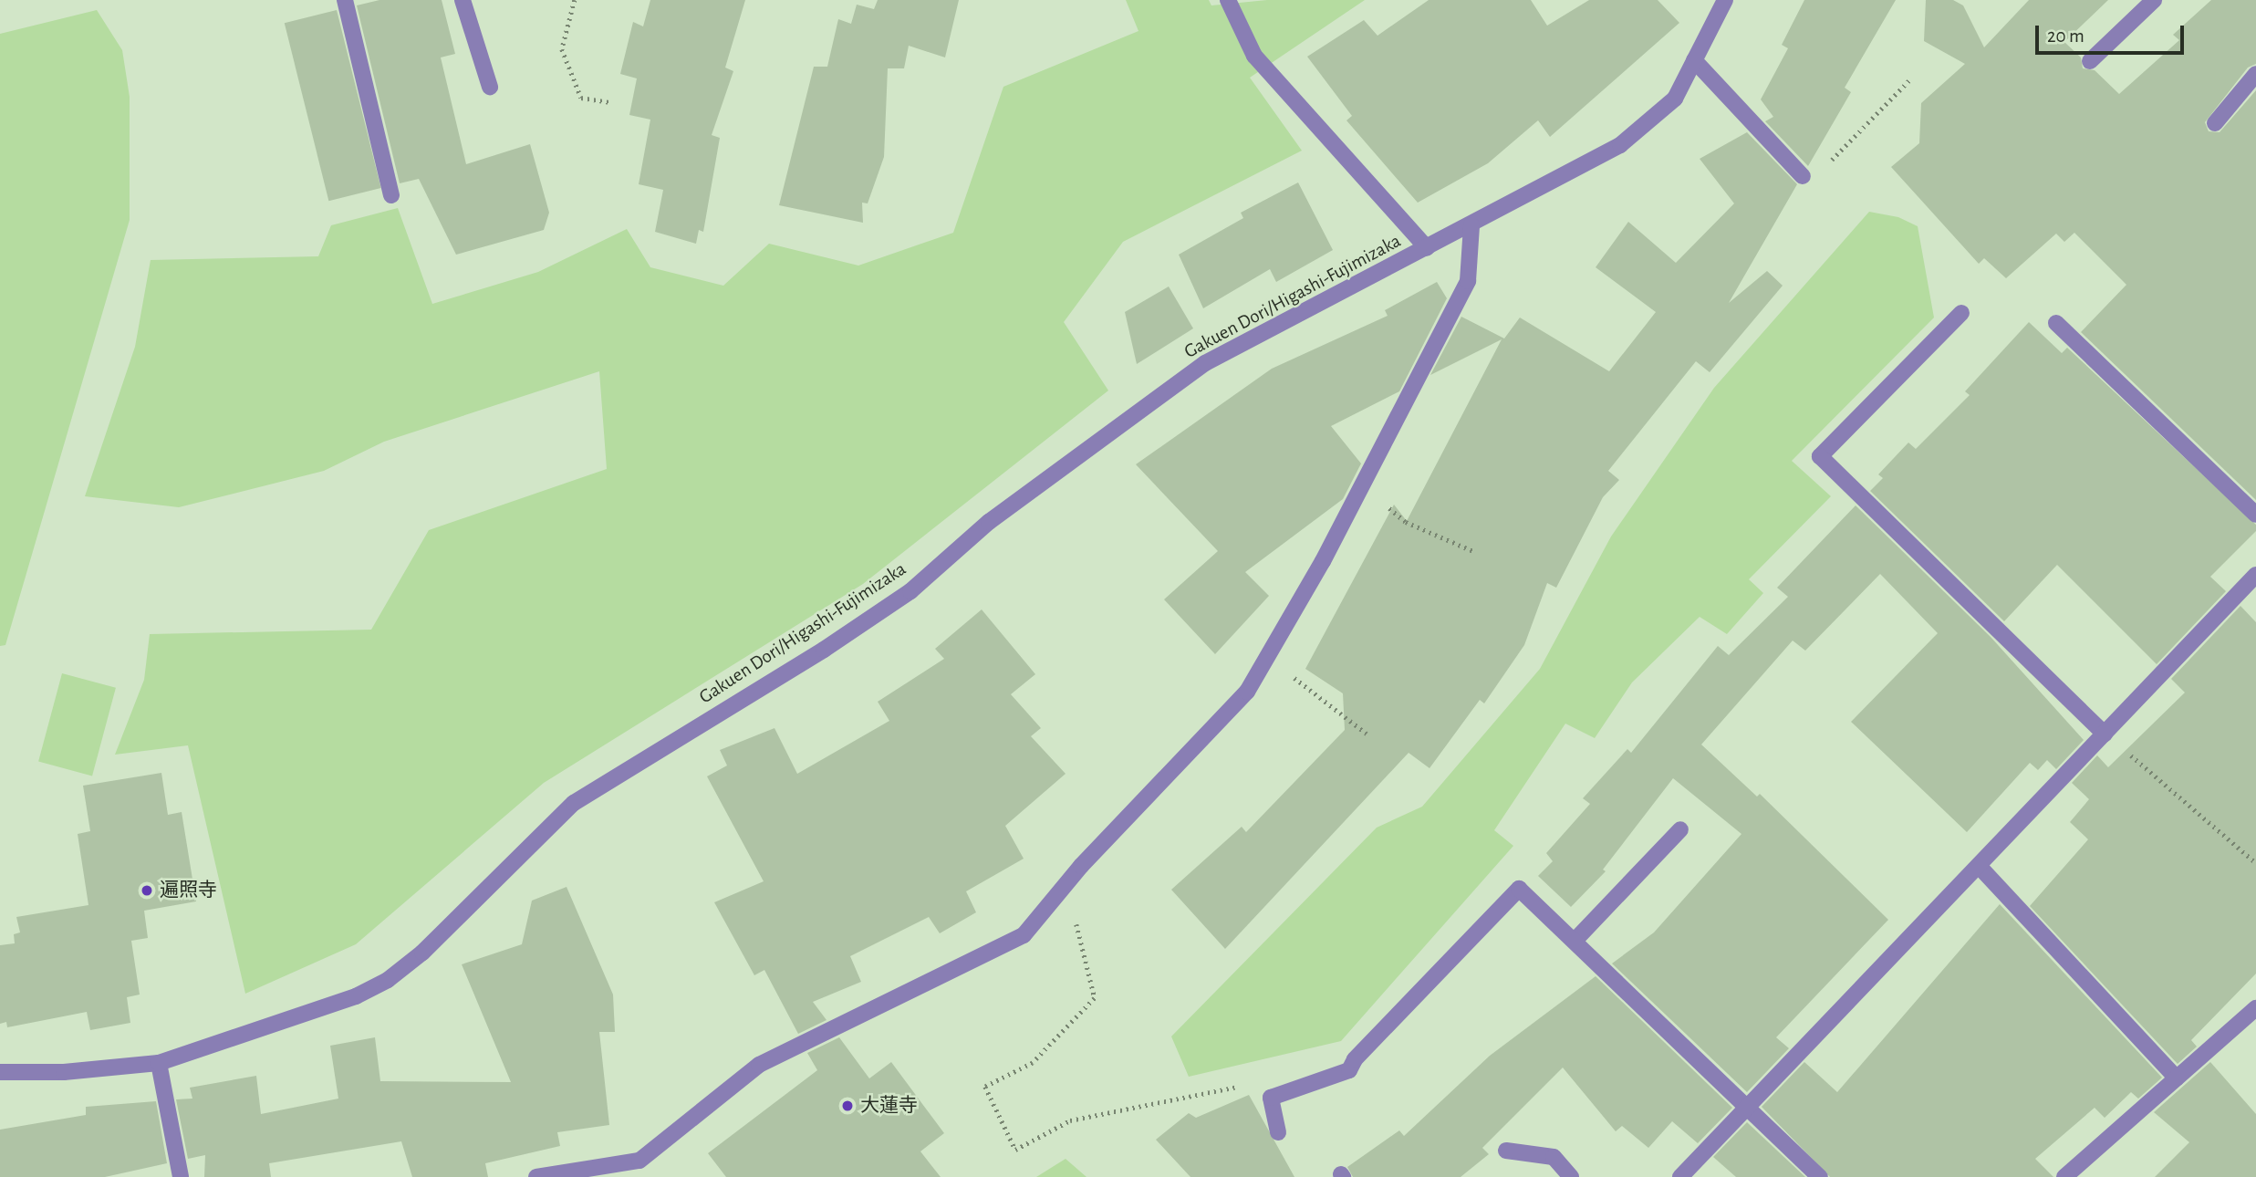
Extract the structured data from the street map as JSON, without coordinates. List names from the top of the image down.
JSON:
{
  "streets": {
    "street": ["Gakuen Dori/Higashi-Fujimizaka"]
  },
  "places": ["遍照寺", "大蓮寺"],
  "scale_bar": "20 m"
}
